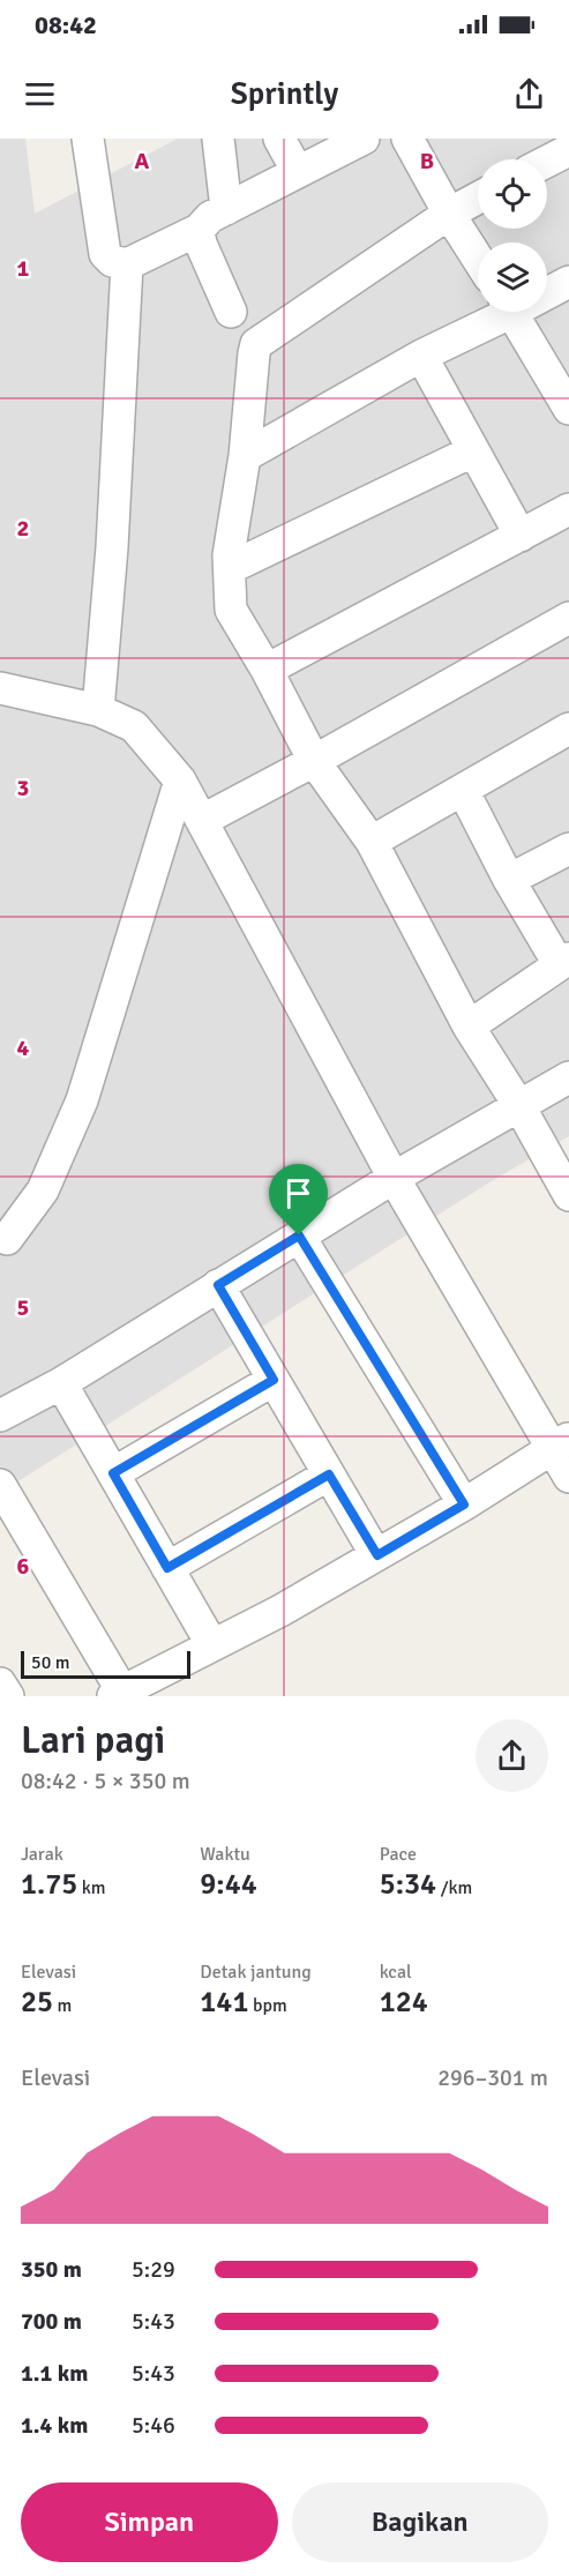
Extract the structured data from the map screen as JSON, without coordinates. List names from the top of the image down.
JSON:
{
  "scale_bar": "50 m",
  "page": {
    "status": "08:42",
    "header": "Sprintly",
    "scale": "50 m",
    "heading": ["Lari pagi", "08:42 · 5 × 350 m"],
    "stats": [
      ["Jarak", "1.75 km"],
      ["Waktu", "9:44"],
      ["Pace", "5:34 /km"],
      ["Elevasi", "25 m"],
      ["Detak jantung", "141 bpm"],
      ["kcal", "124"]
    ],
    "chart": ["Elevasi", "296–301 m"],
    "list": [
      {
        "name": "350 m",
        "note": "5:29"
      },
      {
        "name": "700 m",
        "note": "5:43"
      },
      {
        "name": "1.1 km",
        "note": "5:43"
      },
      {
        "name": "1.4 km",
        "note": "5:46"
      }
    ],
    "buttons": ["Simpan", "Bagikan"]
  },
  "grid": {
    "columns": ["A", "B"],
    "rows": [
      "1",
      "2",
      "3",
      "4",
      "5",
      "6"
    ]
  }
}
